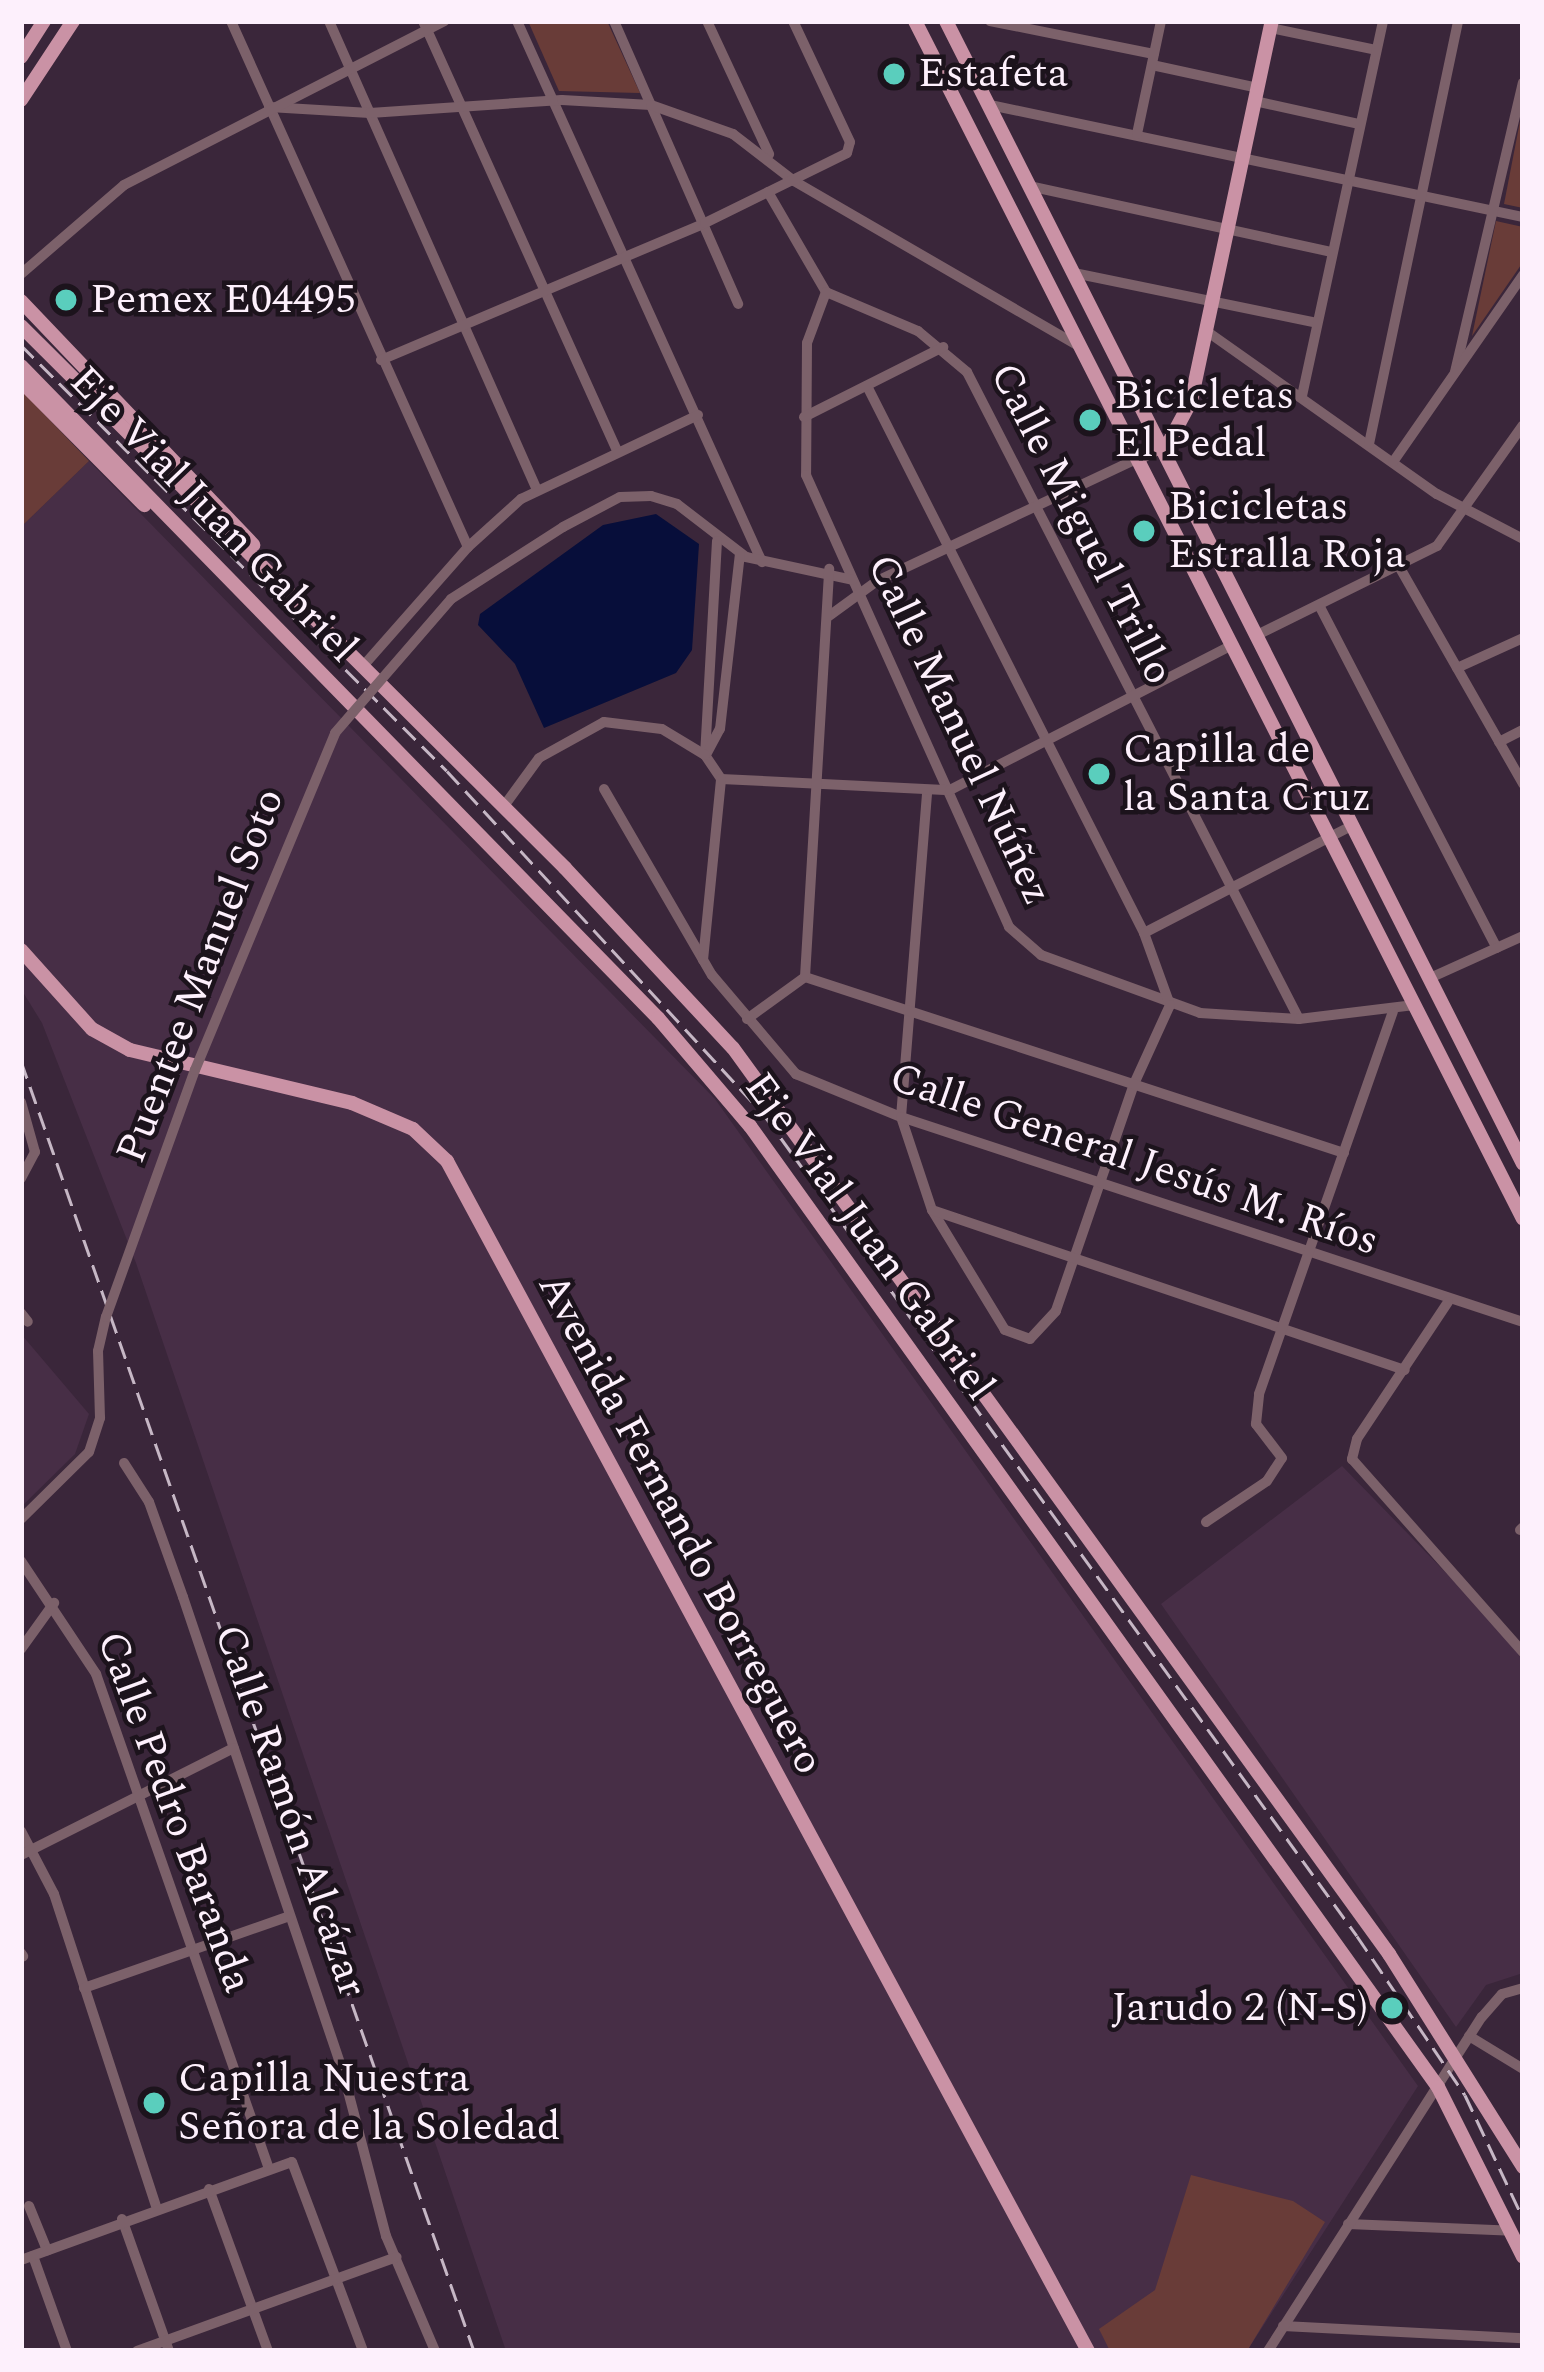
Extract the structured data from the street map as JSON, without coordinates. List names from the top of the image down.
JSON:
{
  "streets": {
    "main road": ["Eje Vial Juan Gabriel", "Avenida Fernando Borreguero"],
    "street": [
      "Calle Miguel Trillo",
      "Calle Manuel Núñez",
      "Puentee Manuel Soto",
      "Calle General Jesús M. Ríos",
      "Calle Ramón Alcázar",
      "Calle Pedro Baranda"
    ]
  },
  "crossings": [
    ["Calle Miguel Trillo", "Calle Manuel Núñez"],
    ["Calle Manuel Núñez", "Puentee Manuel Soto"]
  ],
  "places": [
    "Estafeta",
    "Pemex E04495",
    "Bicicletas El Pedal",
    "Bicicletas Estralla Roja",
    "Capilla de la Santa Cruz",
    "Jarudo 2 (N-S)",
    "Capilla Nuestra Señora de la Soledad"
  ]
}
